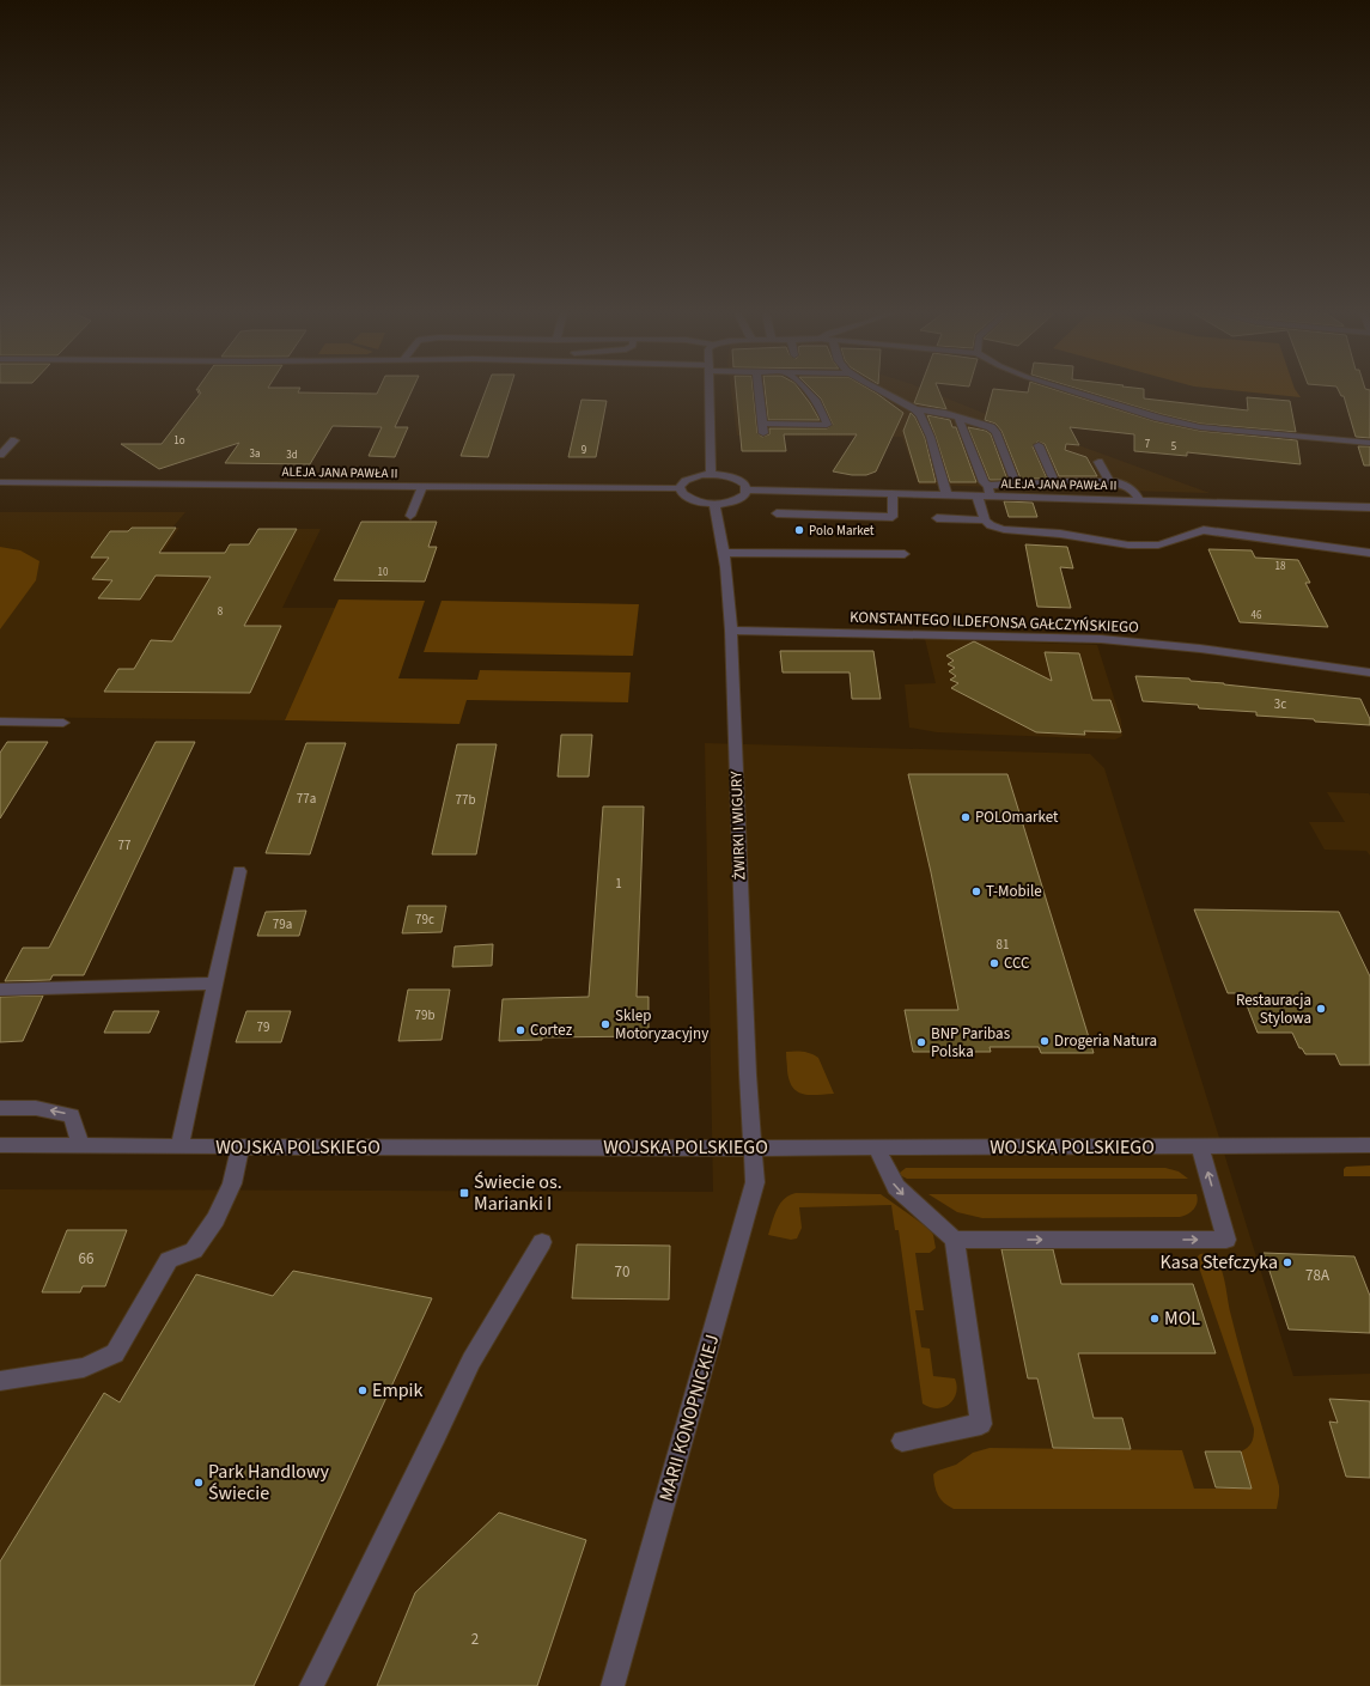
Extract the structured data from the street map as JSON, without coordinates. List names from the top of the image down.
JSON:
{
  "streets": {
    "street": [
      "ALEJA JANA PAWŁA II",
      "KONSTANTEGO ILDEFONSA GAŁCZYŃSKIEGO",
      "ŻWIRKI I WIGURY",
      "WOJSKA POLSKIEGO",
      "MARII KONOPNICKIEJ"
    ]
  },
  "crossings": [
    ["KONSTANTEGO ILDEFONSA GAŁCZYŃSKIEGO", "ŻWIRKI I WIGURY"],
    ["ŻWIRKI I WIGURY", "WOJSKA POLSKIEGO"],
    ["ŻWIRKI I WIGURY", "MARII KONOPNICKIEJ"],
    ["WOJSKA POLSKIEGO", "MARII KONOPNICKIEJ"]
  ],
  "places": {
    "other": [
      "Polo Market",
      "POLOmarket",
      "T-Mobile",
      "CCC",
      "Restauracja Stylowa",
      "Sklep Motoryzacyjny",
      "Cortez",
      "Drogeria Natura",
      "BNP Paribas Polska",
      "Kasa Stefczyka",
      "MOL",
      "Empik",
      "Park Handlowy Świecie"
    ],
    "transit": ["Świecie os. Marianki I"]
  },
  "house_numbers": [
    "1o",
    "7",
    "5",
    "9",
    "3a",
    "3d",
    "18",
    "10",
    "8",
    "46",
    "3c",
    "77a",
    "77b",
    "77",
    "1",
    "79c",
    "79a",
    "81",
    "79b",
    "79",
    "66",
    "70",
    "78A",
    "2"
  ]
}
